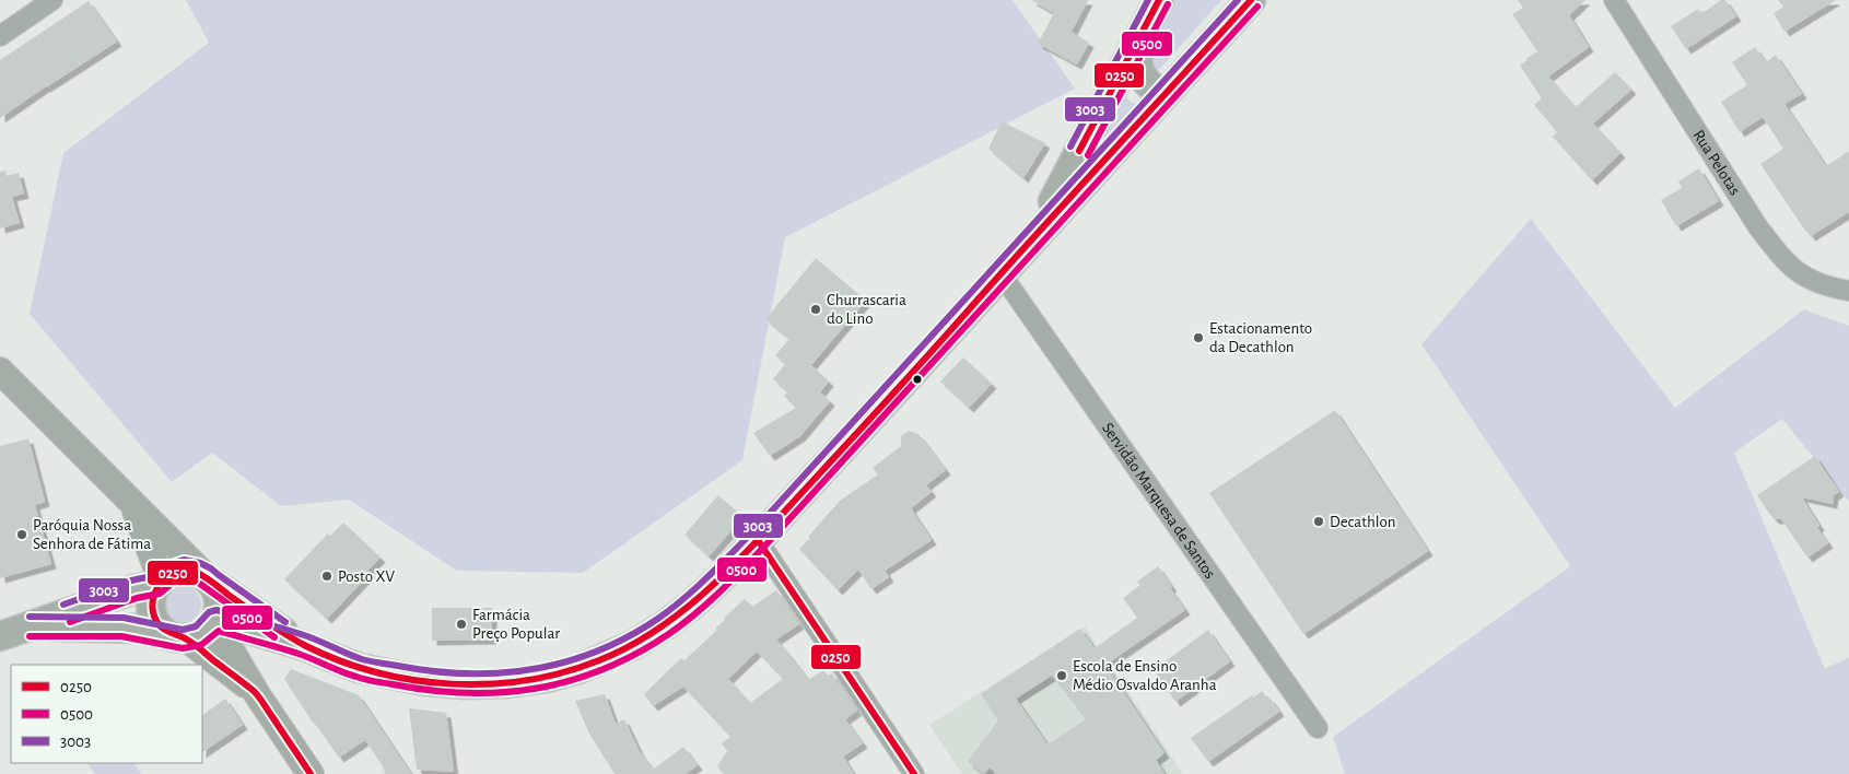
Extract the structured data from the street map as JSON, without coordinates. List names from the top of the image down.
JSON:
{
  "streets": {
    "street": ["Rua Pelotas", "Servidão Marquesa de Santos"]
  },
  "places": [
    "Churrascaria do Lino",
    "Estacionamento da Decathlon",
    "Decathlon",
    "Paróquia Nossa Senhora de Fátima",
    "Posto XV",
    "Farmácia Preço Popular",
    "Escola de Ensino Médio Osvaldo Aranha"
  ],
  "lines": ["transit line 0250", "transit line 3003", "transit line 0500"],
  "legend": ["0250", "0500", "3003"]
}
